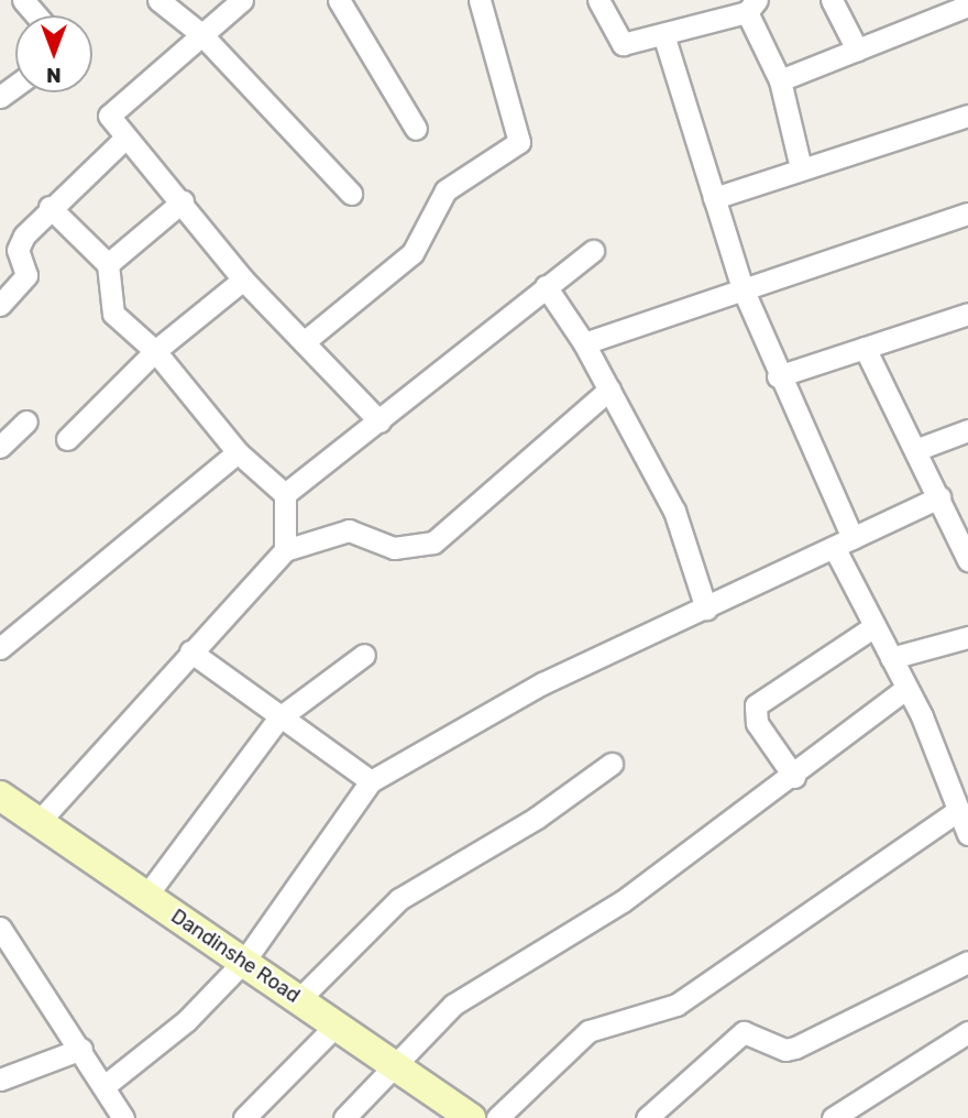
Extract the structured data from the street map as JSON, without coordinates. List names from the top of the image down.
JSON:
{
  "streets": {
    "street": ["Dandinshe Road"]
  },
  "north": "bottom"
}
